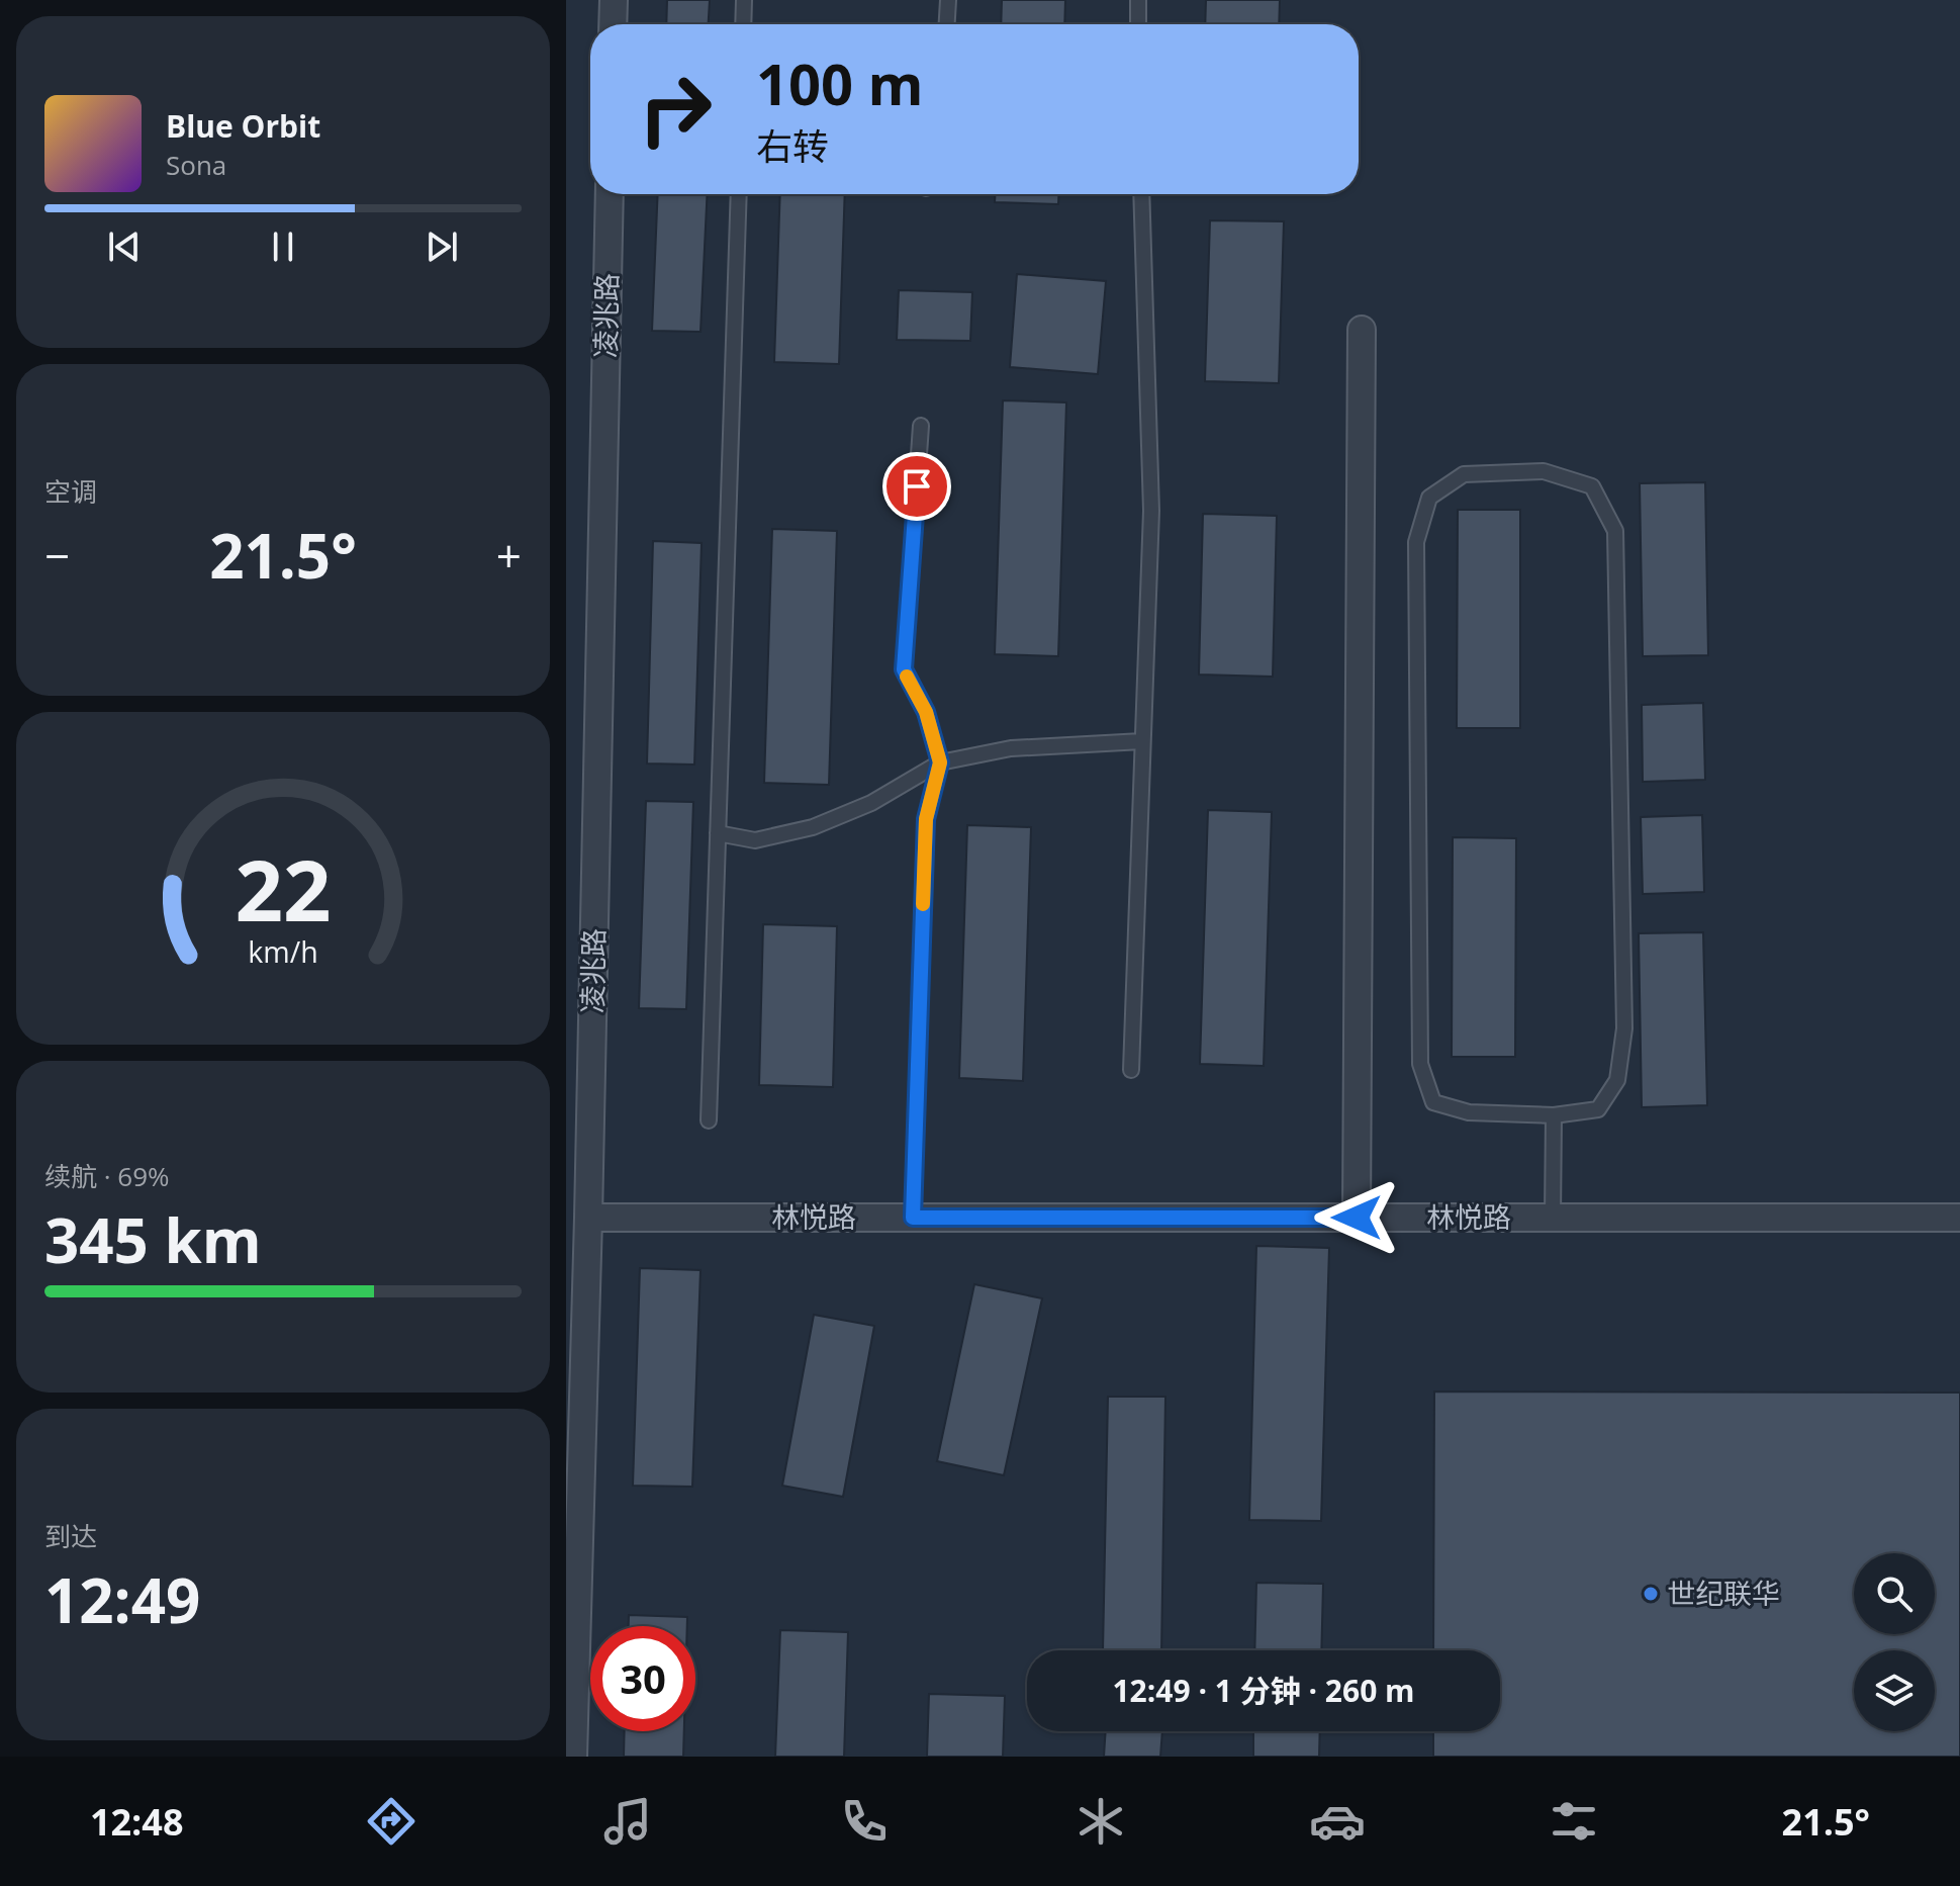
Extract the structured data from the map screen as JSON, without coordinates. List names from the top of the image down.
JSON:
{
  "streets": {
    "street": ["凌兆路", "林悦路"]
  },
  "crossings": [
    ["凌兆路", "林悦路"]
  ],
  "places": ["世纪联华"],
  "page": {
    "turn": ["100 m", "右转"],
    "song": ["Blue Orbit", "Sona"],
    "tile": [
      "空调",
      ["续航 · 69%", "345 km"],
      ["到达", "12:49"]
    ],
    "heat": ["−", "21.5°", "+"],
    "limit": "30",
    "trip": "12:49 · 1 分钟 · 260 m",
    "tabs": ["12:48", "21.5°"],
    "gauge": ["22", "km/h"]
  }
}
